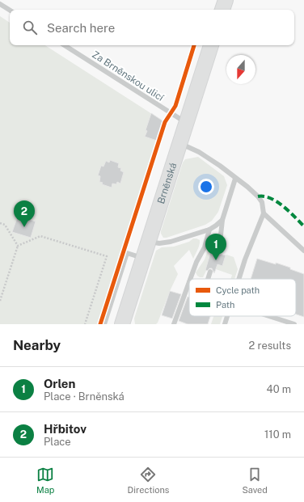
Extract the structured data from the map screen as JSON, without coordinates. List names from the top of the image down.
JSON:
{
  "streets": {
    "main road": ["Brněnská"],
    "lane": ["Za Brněnskou ulicí"]
  },
  "crossings": [
    ["Za Brněnskou ulicí", "Brněnská"]
  ],
  "legend": ["Cycle path", "Path"],
  "north": "bottom",
  "page": {
    "search": "Search here",
    "pins": ["2", "1"],
    "heading": ["Nearby", "2 results"],
    "list": [
      {
        "mark": "1",
        "name": "Orlen",
        "note": "Place · Brněnská",
        "value": "40 m"
      },
      {
        "mark": "2",
        "name": "Hřbitov",
        "note": "Place",
        "value": "110 m"
      }
    ],
    "nav": ["Map", "Directions", "Saved"]
  }
}
